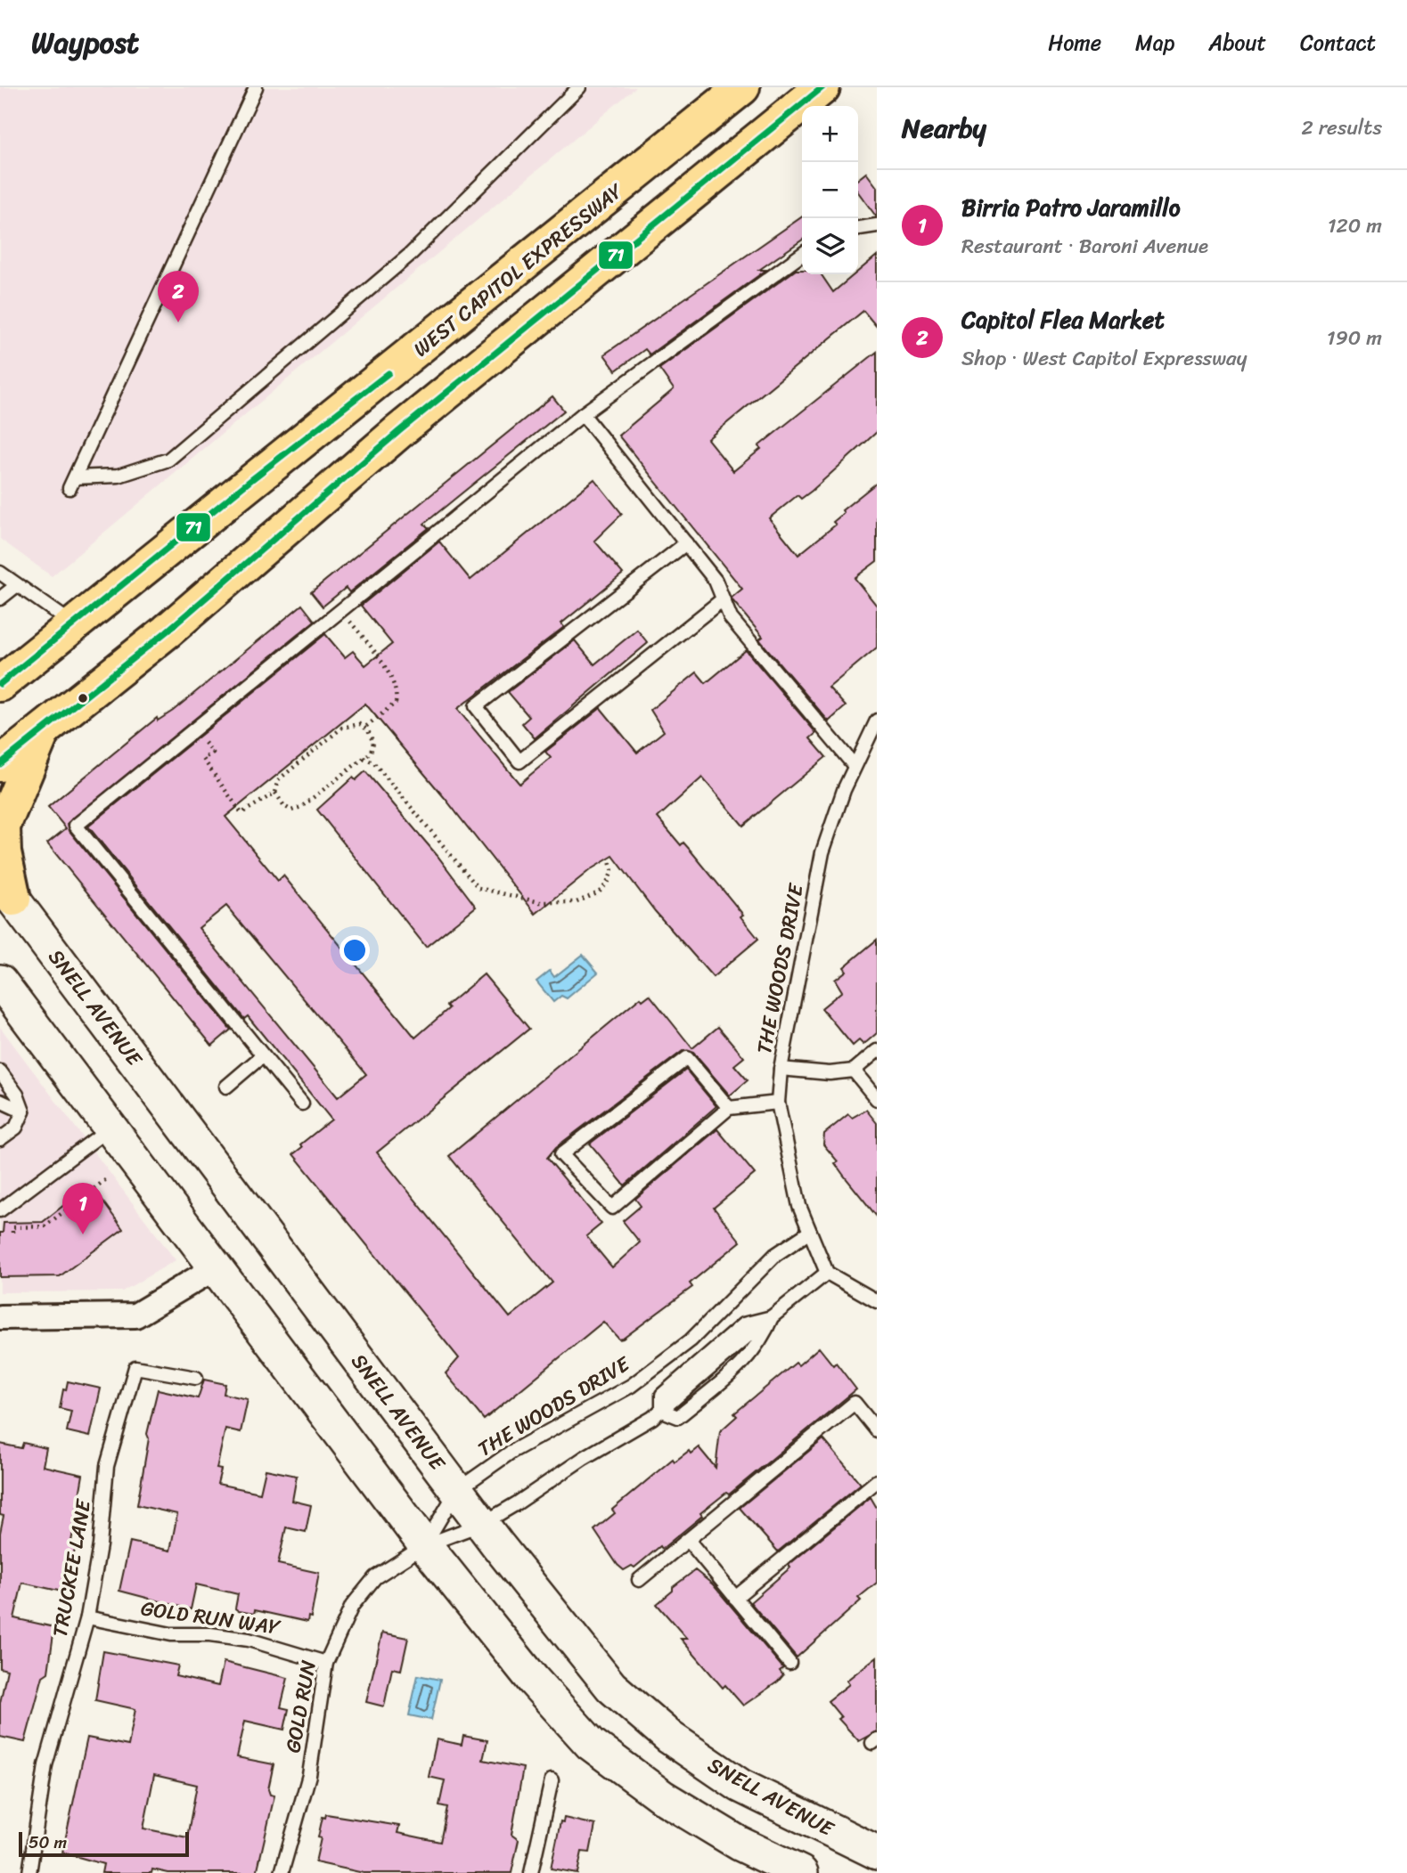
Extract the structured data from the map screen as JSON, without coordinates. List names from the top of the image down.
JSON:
{
  "streets": {
    "highway": ["WEST CAPITOL EXPRESSWAY"],
    "main road": ["SNELL AVENUE"],
    "lane": [
      "THE WOODS DRIVE",
      "TRUCKEE LANE",
      "GOLD RUN WAY",
      "GOLD RUN"
    ]
  },
  "crossings": [
    ["THE WOODS DRIVE", "SNELL AVENUE"],
    ["THE WOODS DRIVE", "GOLD RUN"],
    ["TRUCKEE LANE", "GOLD RUN WAY"],
    ["GOLD RUN WAY", "GOLD RUN"]
  ],
  "lines": ["transit line 71"],
  "scale_bar": "50 m",
  "page": {
    "header": "Waypost",
    "nav": [
      "Home",
      "Map",
      "About",
      "Contact"
    ],
    "heading": ["Nearby", "2 results"],
    "map_buttons": ["+", "−"],
    "list": [
      {
        "mark": "1",
        "name": "Birria Patro Jaramillo",
        "note": "Restaurant · Baroni Avenue",
        "value": "120 m"
      },
      {
        "mark": "2",
        "name": "Capitol Flea Market",
        "note": "Shop · West Capitol Expressway",
        "value": "190 m"
      }
    ],
    "pins": ["2", "1"],
    "scale": "50 m"
  }
}
